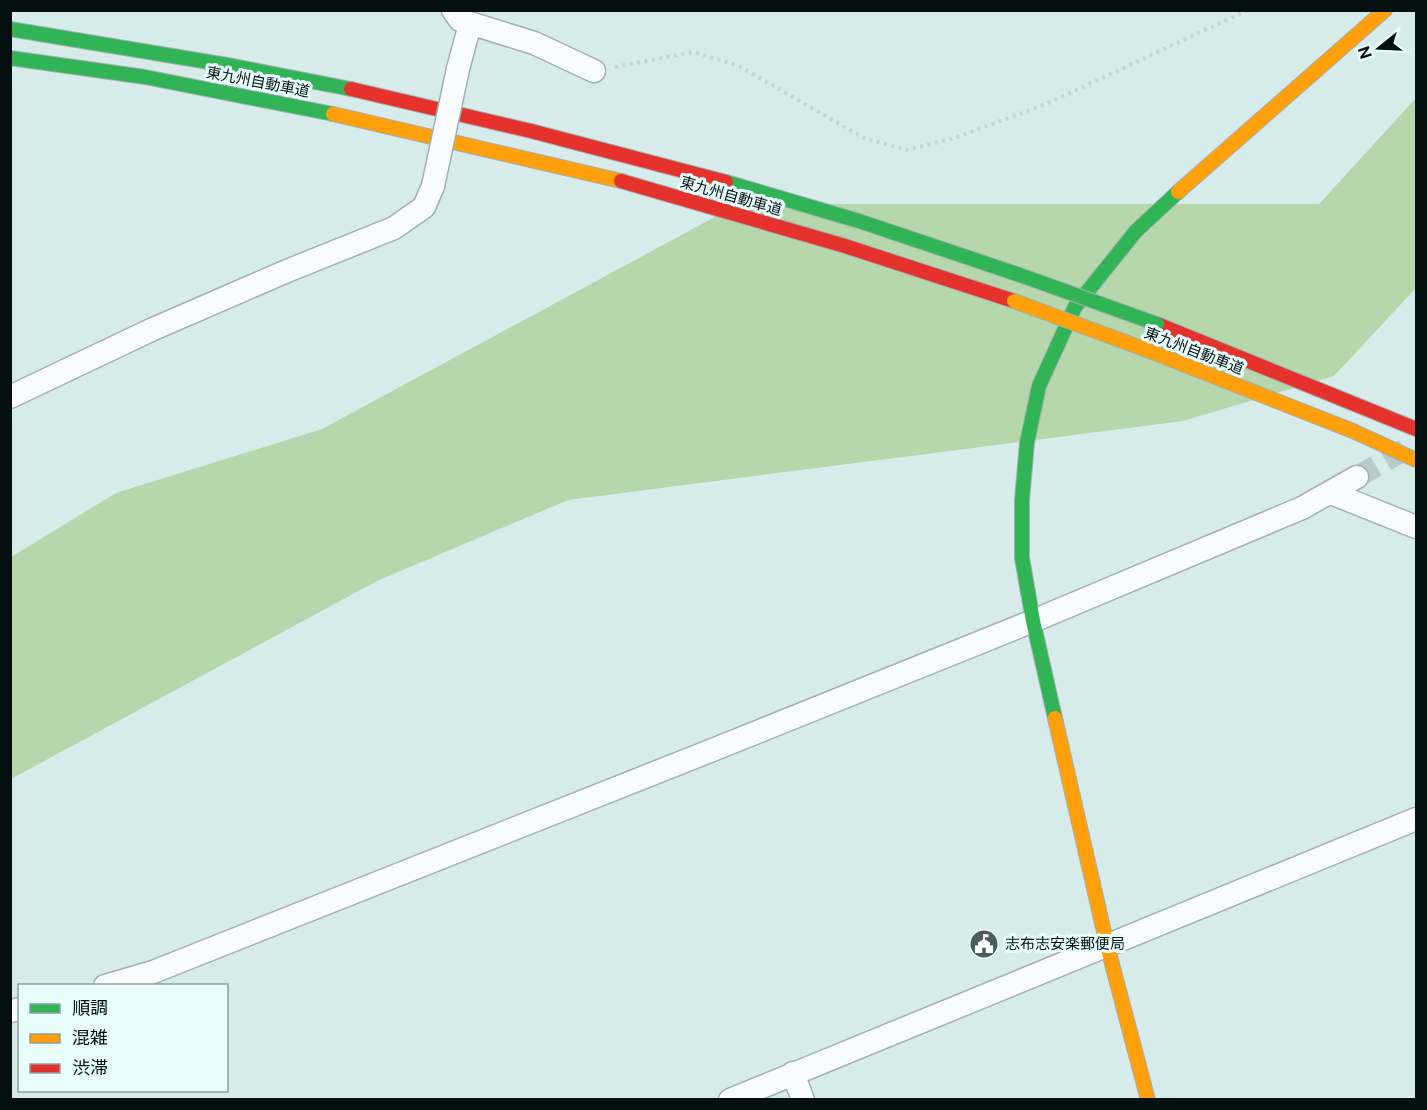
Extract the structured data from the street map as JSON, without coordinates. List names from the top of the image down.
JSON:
{
  "streets": {
    "main road": ["東九州自動車道"]
  },
  "places": {
    "public building": ["志布志安楽郵便局"]
  },
  "legend": ["順調", "混雑", "渋滞"],
  "north": "left"
}
